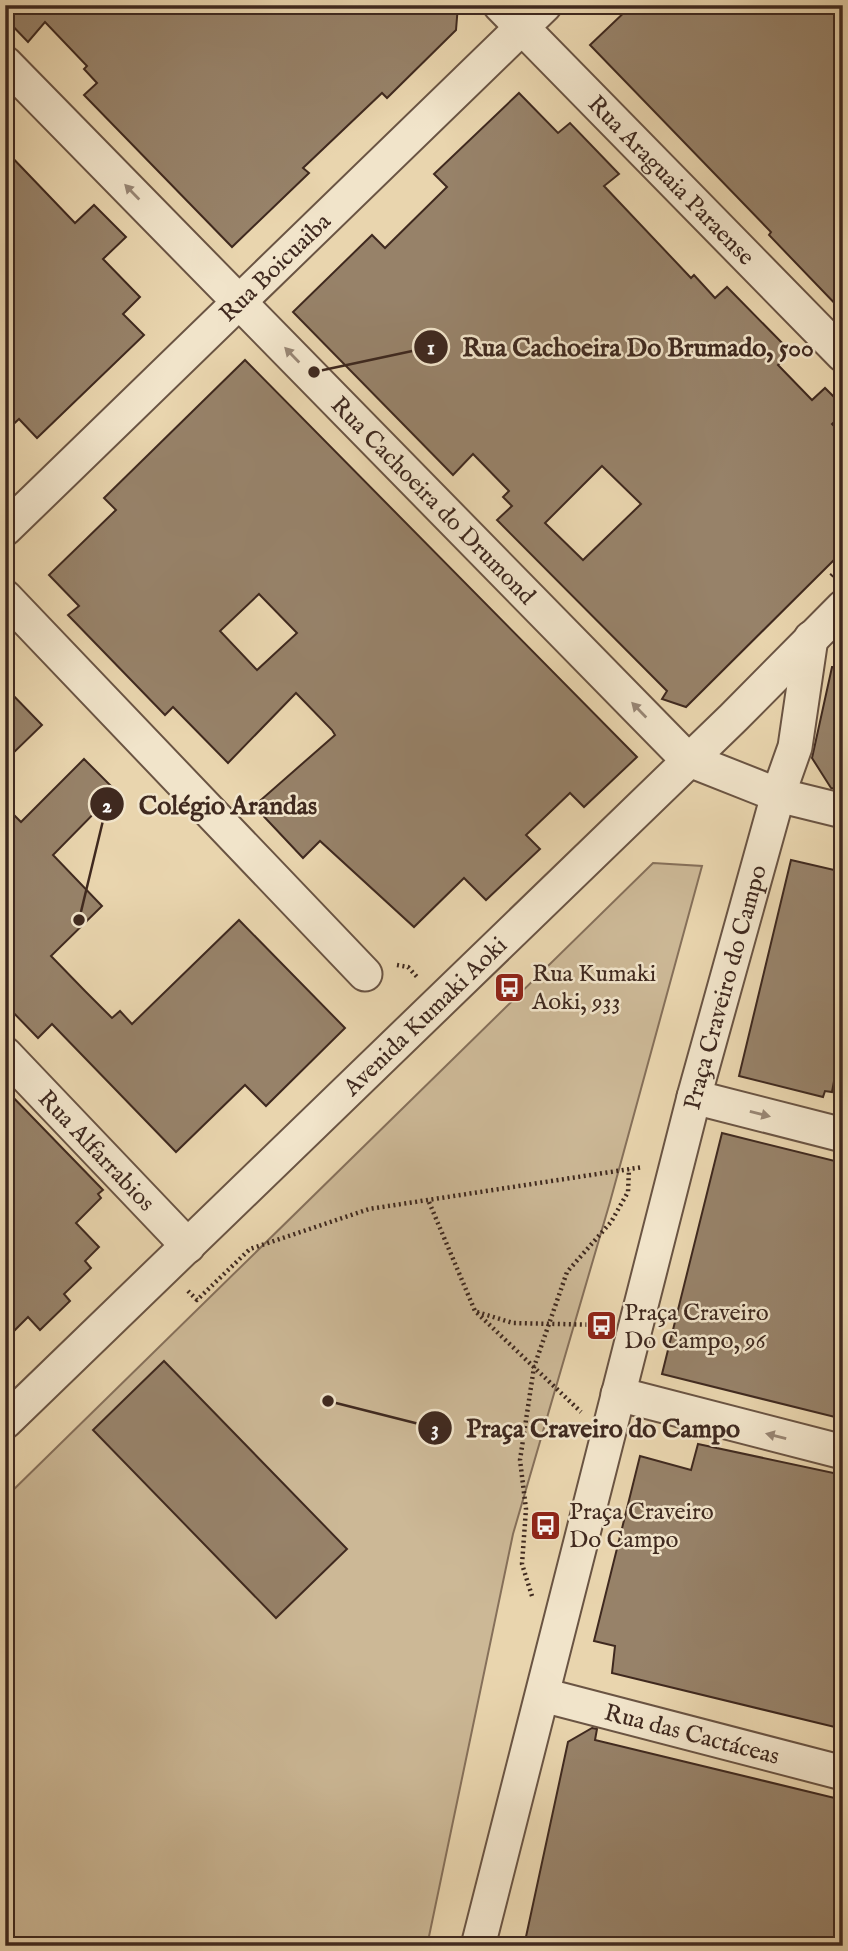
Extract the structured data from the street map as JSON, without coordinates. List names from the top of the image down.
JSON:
{
  "streets": {
    "street": [
      "Rua Araguaia Paraense",
      "Rua Boicuaiba",
      "Rua Cachoeira do Drumond",
      "Praça Craveiro do Campo",
      "Avenida Kumaki Aoki",
      "Rua Alfarrabios",
      "Rua das Cactáceas"
    ]
  },
  "crossings": [
    ["Rua Araguaia Paraense", "Rua Boicuaiba"],
    ["Rua Boicuaiba", "Rua Cachoeira do Drumond"],
    ["Rua Cachoeira do Drumond", "Avenida Kumaki Aoki"],
    ["Praça Craveiro do Campo", "Avenida Kumaki Aoki"],
    ["Praça Craveiro do Campo", "Rua das Cactáceas"],
    ["Avenida Kumaki Aoki", "Rua Alfarrabios"]
  ],
  "one_way": ["Rua Cachoeira do Drumond"],
  "places": {
    "other": ["Rua Cachoeira Do Brumado, 500", "Colégio Arandas", "Praça Craveiro do Campo"],
    "bus stop": ["Rua Kumaki Aoki, 933", "Praça Craveiro Do Campo, 96", "Praça Craveiro Do Campo"]
  }
}
